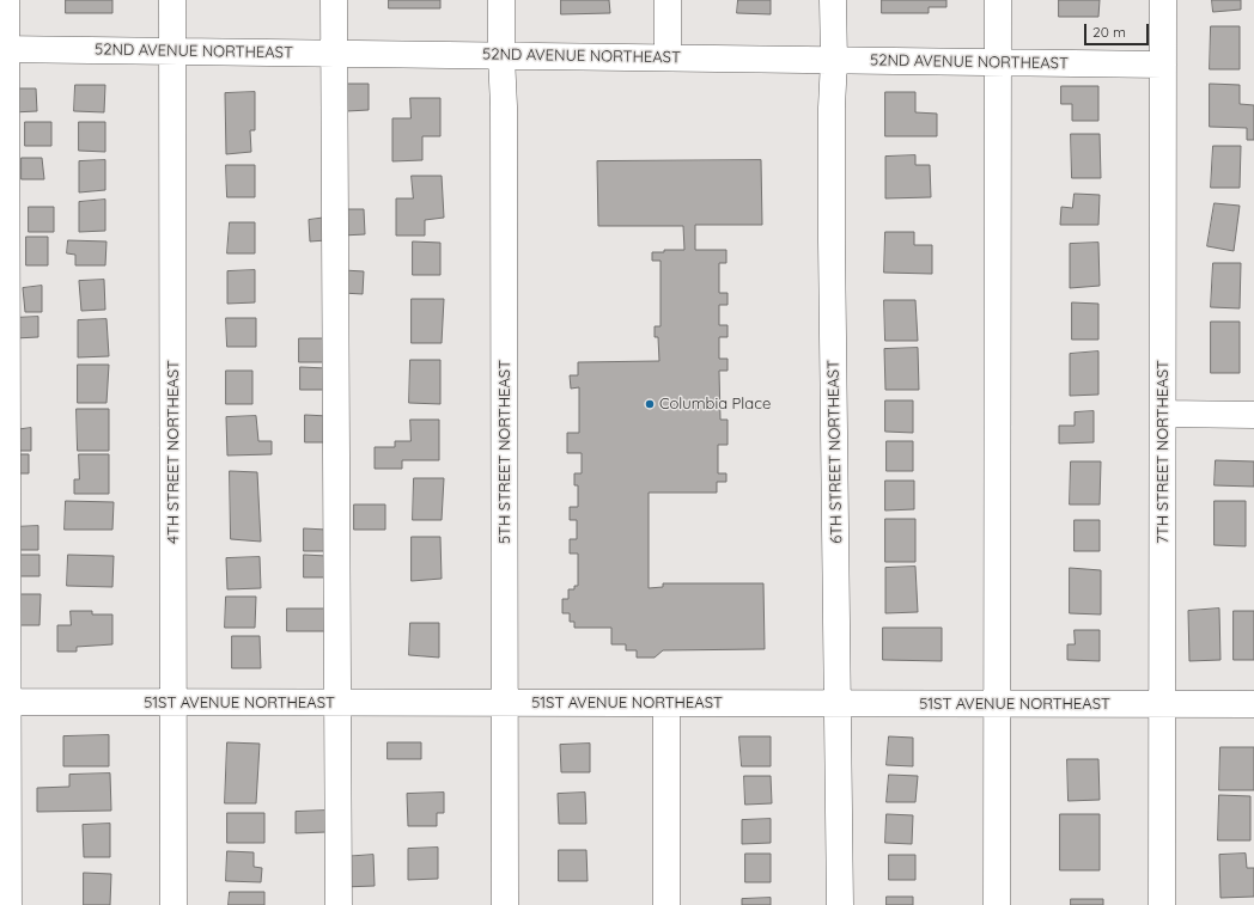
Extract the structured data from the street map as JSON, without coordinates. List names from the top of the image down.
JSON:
{
  "streets": {
    "street": [
      "52ND AVENUE NORTHEAST",
      "4TH STREET NORTHEAST",
      "5TH STREET NORTHEAST",
      "6TH STREET NORTHEAST",
      "7TH STREET NORTHEAST",
      "51ST AVENUE NORTHEAST"
    ]
  },
  "crossings": [
    ["52ND AVENUE NORTHEAST", "4TH STREET NORTHEAST"],
    ["52ND AVENUE NORTHEAST", "5TH STREET NORTHEAST"],
    ["52ND AVENUE NORTHEAST", "6TH STREET NORTHEAST"],
    ["52ND AVENUE NORTHEAST", "7TH STREET NORTHEAST"],
    ["4TH STREET NORTHEAST", "51ST AVENUE NORTHEAST"],
    ["5TH STREET NORTHEAST", "51ST AVENUE NORTHEAST"],
    ["6TH STREET NORTHEAST", "51ST AVENUE NORTHEAST"],
    ["7TH STREET NORTHEAST", "51ST AVENUE NORTHEAST"]
  ],
  "places": ["Columbia Place"],
  "scale_bar": "20 m"
}
